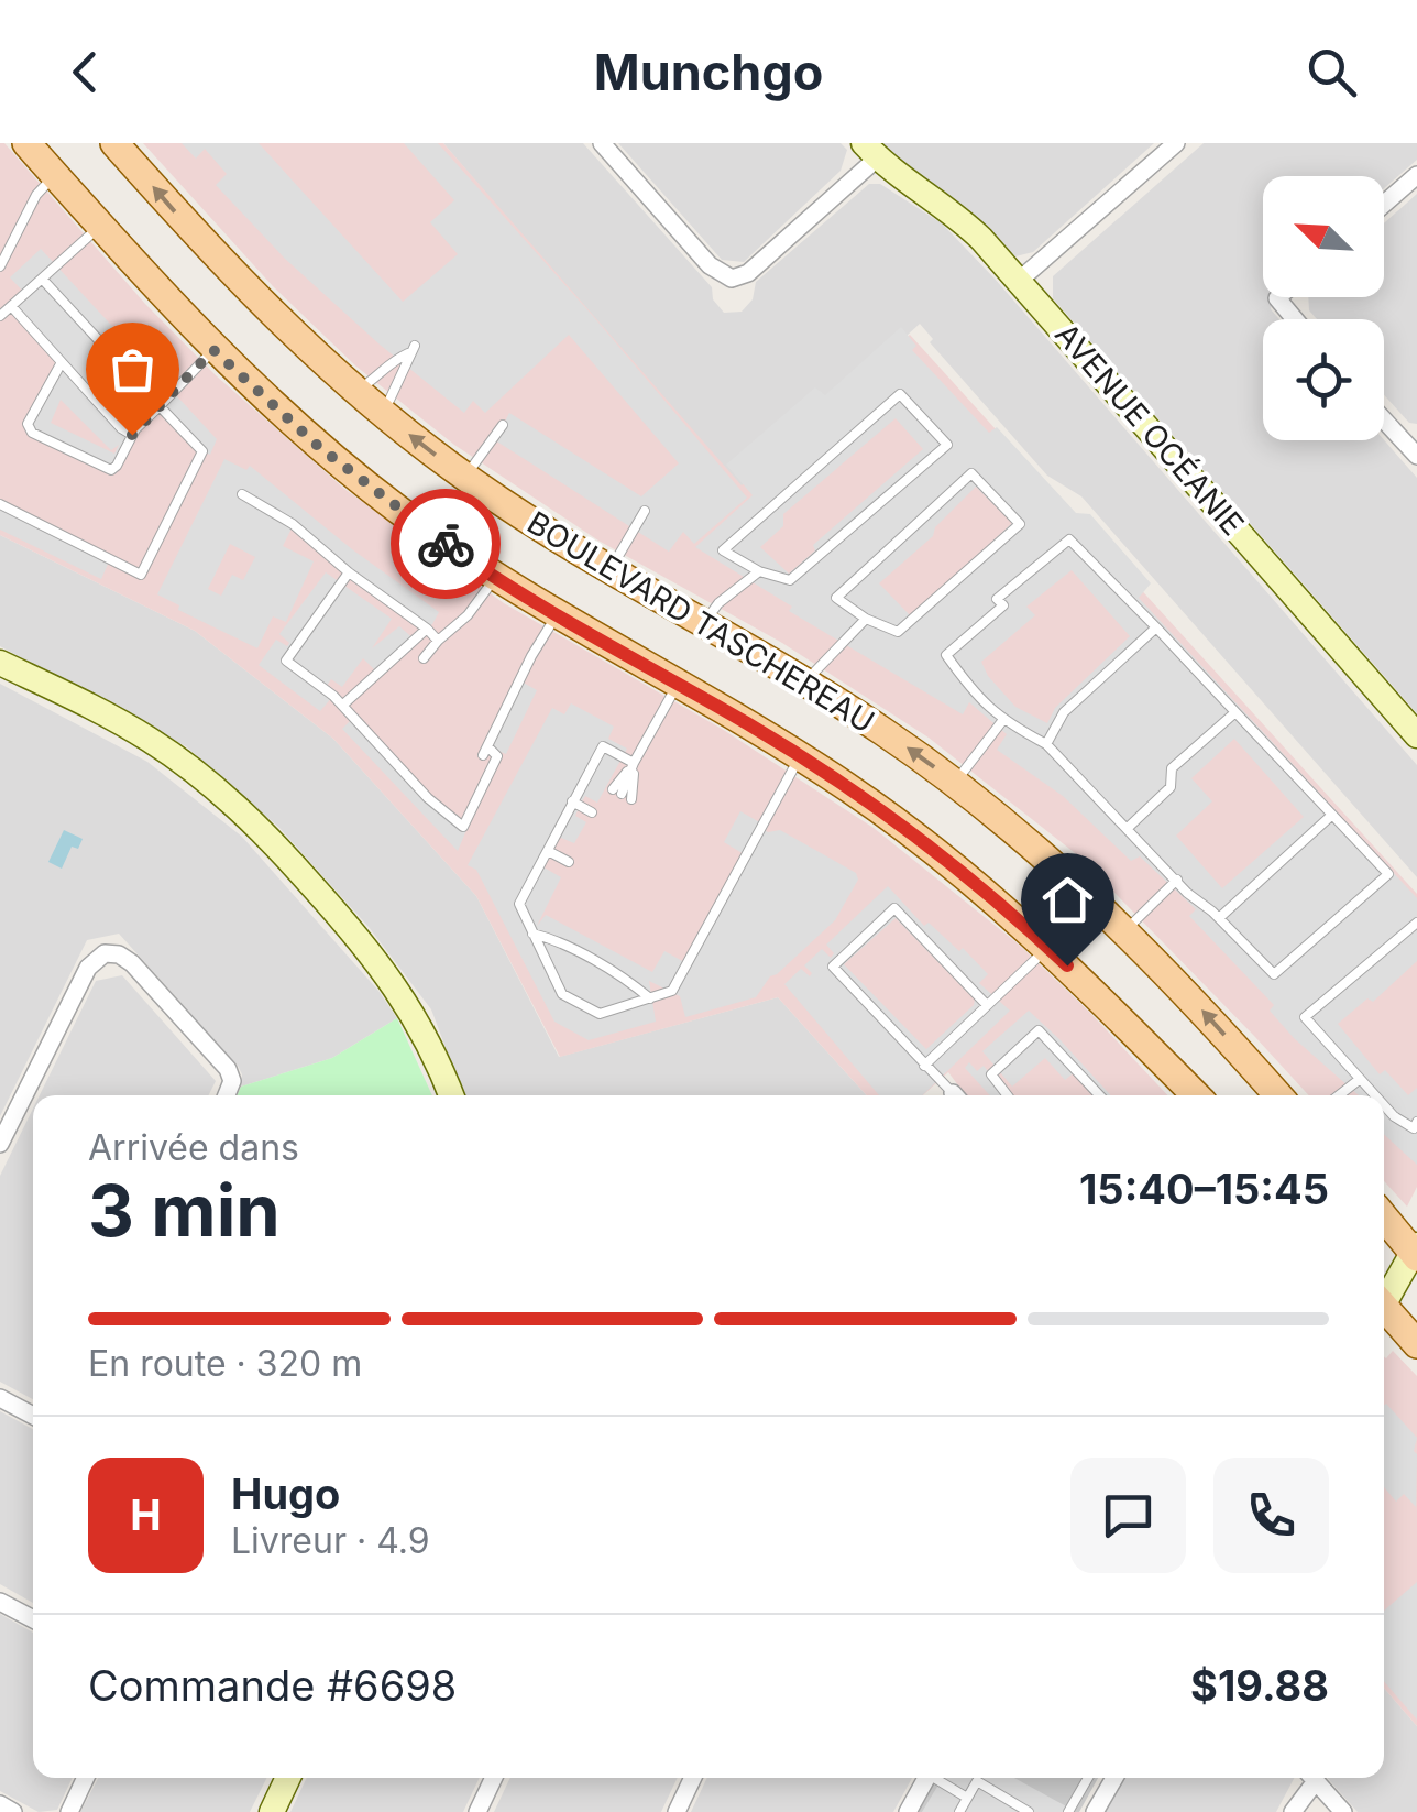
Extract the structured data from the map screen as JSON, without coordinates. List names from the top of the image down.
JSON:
{
  "streets": {
    "main road": ["BOULEVARD TASCHEREAU"],
    "street": ["AVENUE OCÉANIE"]
  },
  "north": "top left",
  "page": {
    "header": "Munchgo",
    "heading": ["3 min", "Arrivée dans", "15:40–15:45"],
    "panel": [
      "Hugo",
      "Livreur · 4.9",
      "Commande #6698",
      "$19.88"
    ],
    "bar": "En route · 320 m",
    "round": "H"
  }
}
